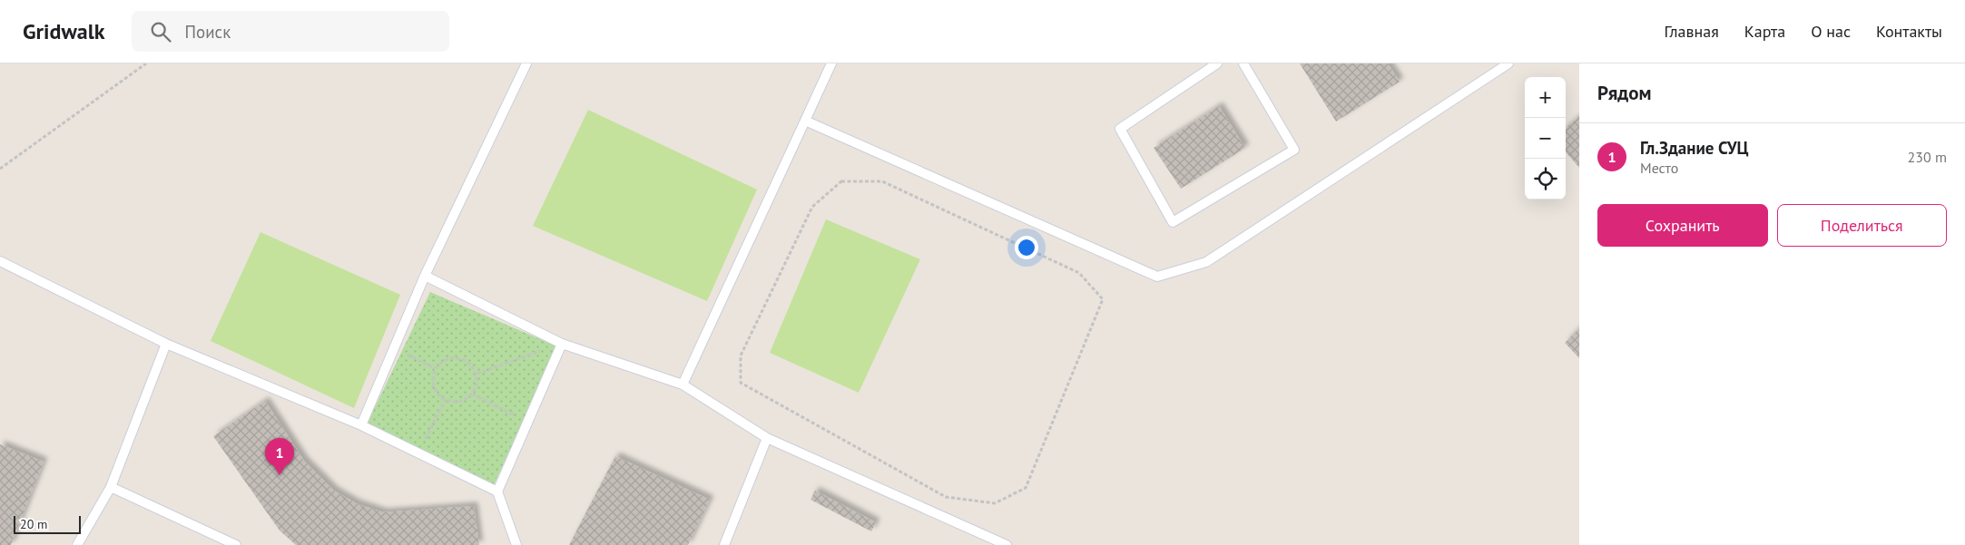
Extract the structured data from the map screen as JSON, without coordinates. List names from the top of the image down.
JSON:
{
  "scale_bar": "20 m",
  "page": {
    "header": "Gridwalk",
    "search": "Поиск",
    "nav": [
      "Главная",
      "Карта",
      "О нас",
      "Контакты"
    ],
    "heading": "Рядом",
    "map_buttons": ["+", "−"],
    "list": [
      {
        "mark": "1",
        "name": "Гл.Здание СУЦ",
        "note": "Место",
        "value": "230 m"
      }
    ],
    "buttons": ["Сохранить", "Поделиться"],
    "pins": "1",
    "scale": "20 m"
  }
}
